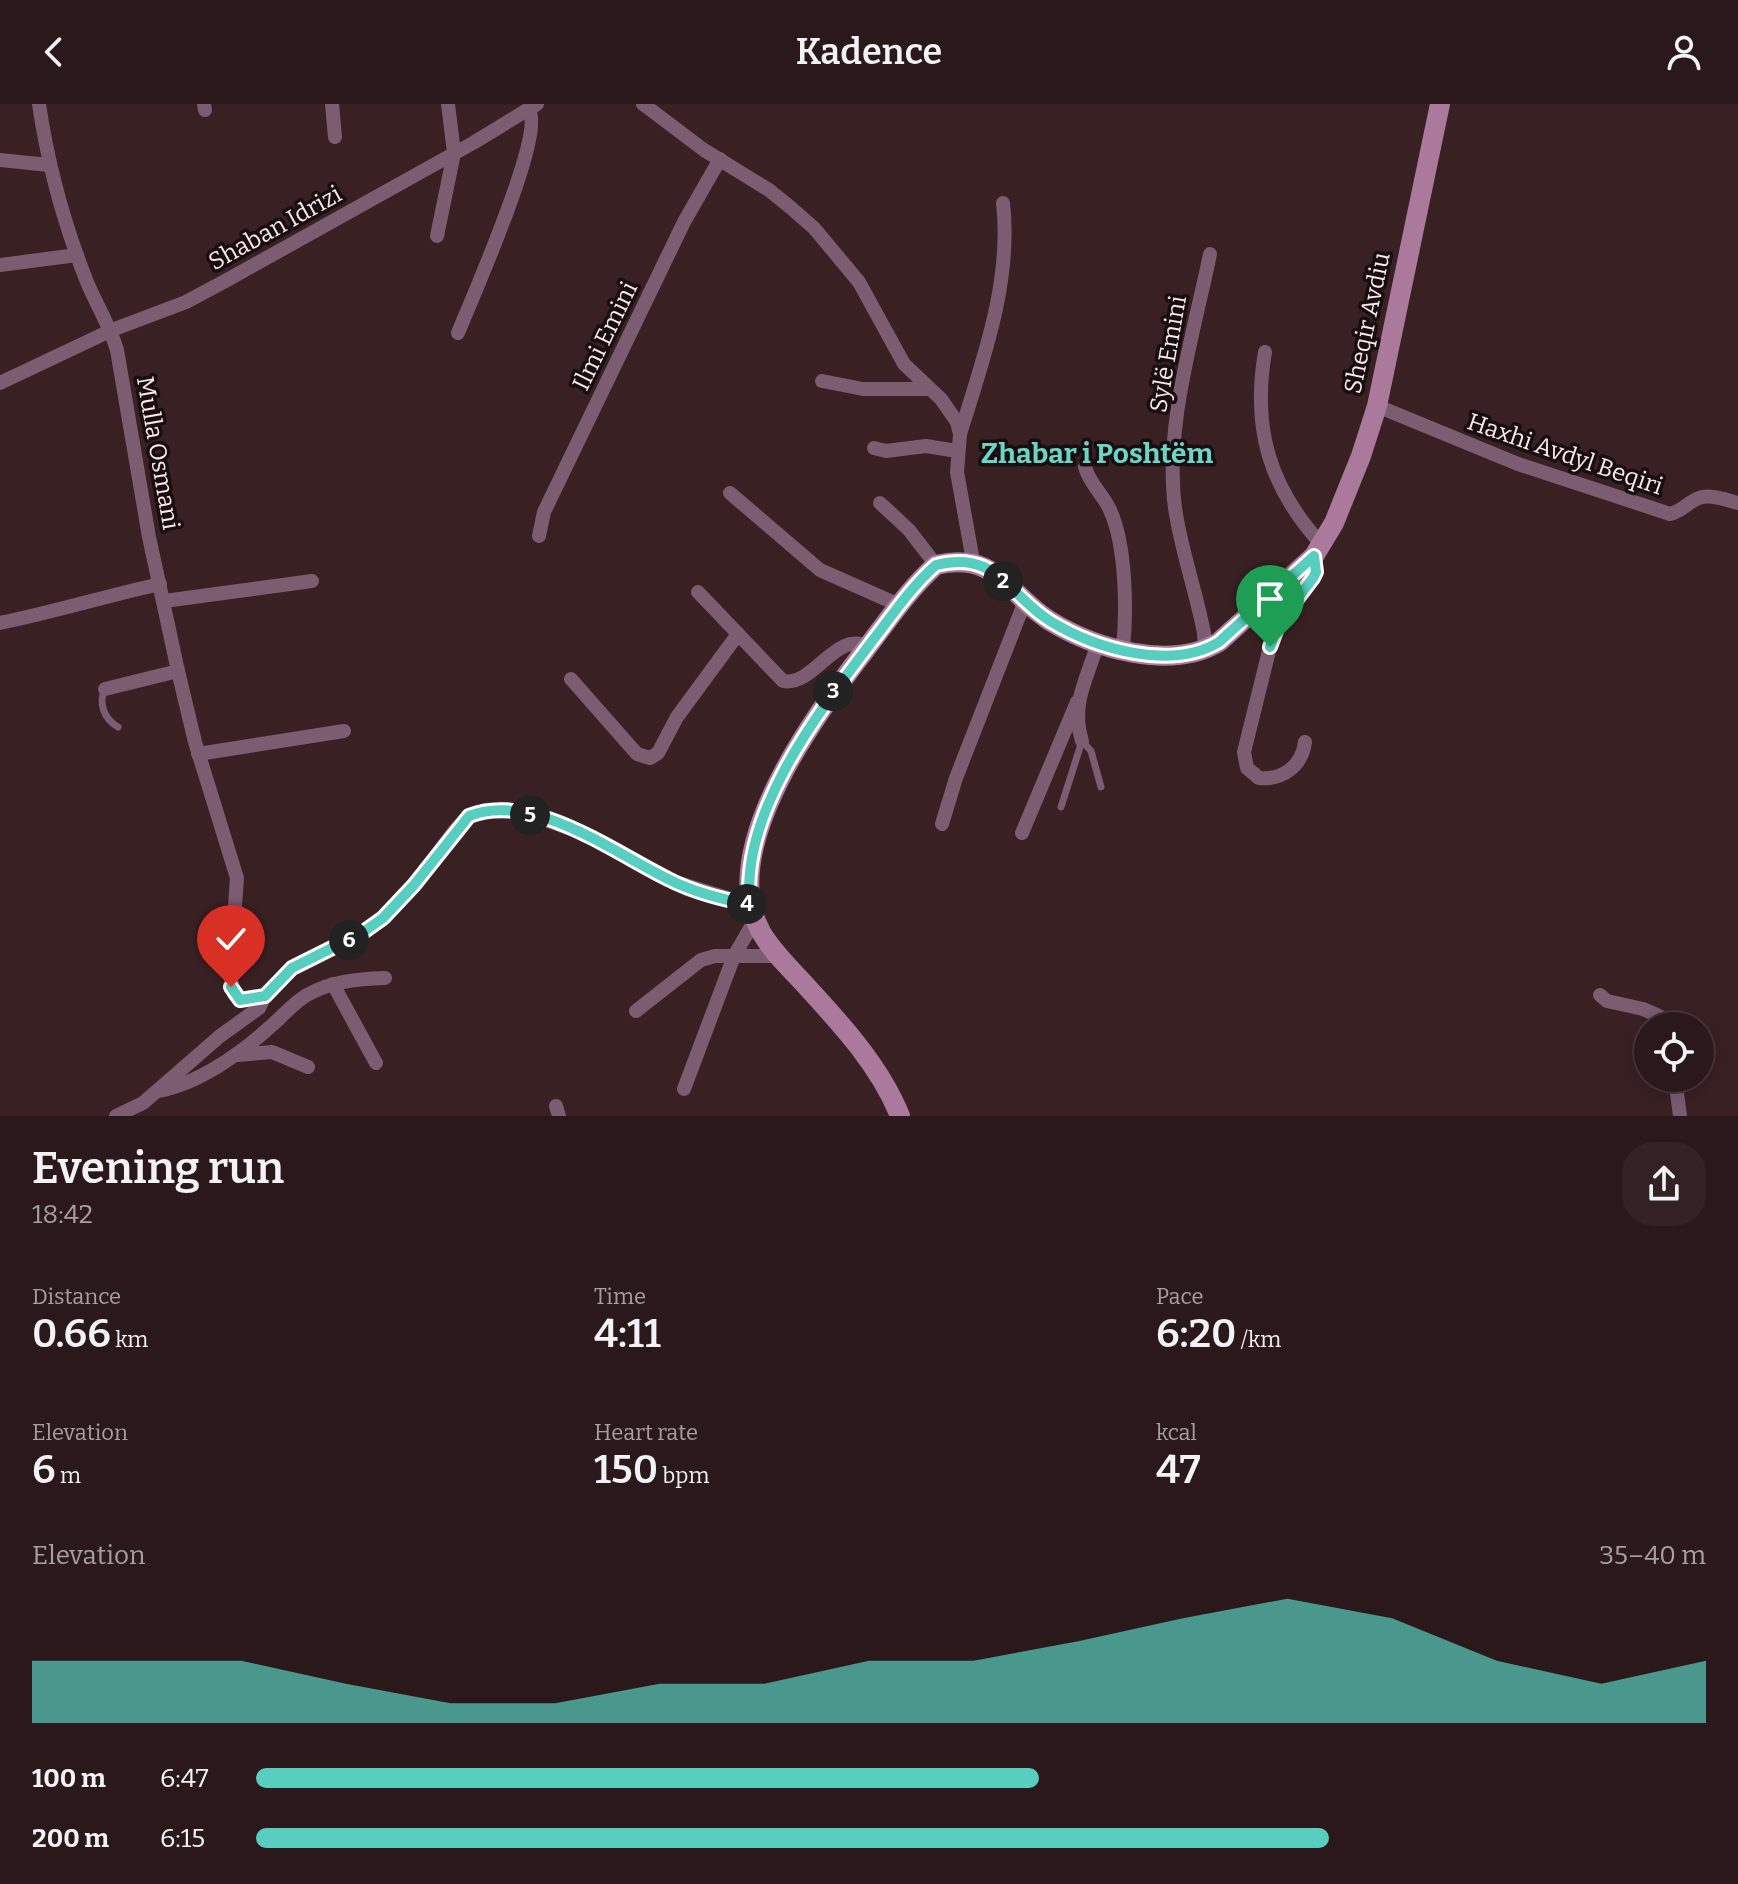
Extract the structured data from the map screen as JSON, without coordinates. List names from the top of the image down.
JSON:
{
  "streets": {
    "street": [
      "Shaban Idrizi",
      "Sheqir Avdiu",
      "Ilmi Emini",
      "Sylë Emini",
      "Mulla Osmani",
      "Haxhi Avdyl Beqiri"
    ]
  },
  "crossings": [
    ["Shaban Idrizi", "Mulla Osmani"],
    ["Sheqir Avdiu", "Sylë Emini"],
    ["Sheqir Avdiu", "Haxhi Avdyl Beqiri"]
  ],
  "districts": ["Zhabar i Poshtëm"],
  "page": {
    "header": "Kadence",
    "pins": [
      "2",
      "3",
      "5",
      "4",
      "6"
    ],
    "heading": ["Evening run", "18:42"],
    "stats": [
      ["Distance", "0.66 km"],
      ["Time", "4:11"],
      ["Pace", "6:20 /km"],
      ["Elevation", "6 m"],
      ["Heart rate", "150 bpm"],
      ["kcal", "47"]
    ],
    "chart": ["Elevation", "35–40 m"],
    "list": [
      {
        "name": "100 m",
        "note": "6:47"
      },
      {
        "name": "200 m",
        "note": "6:15"
      }
    ]
  }
}
